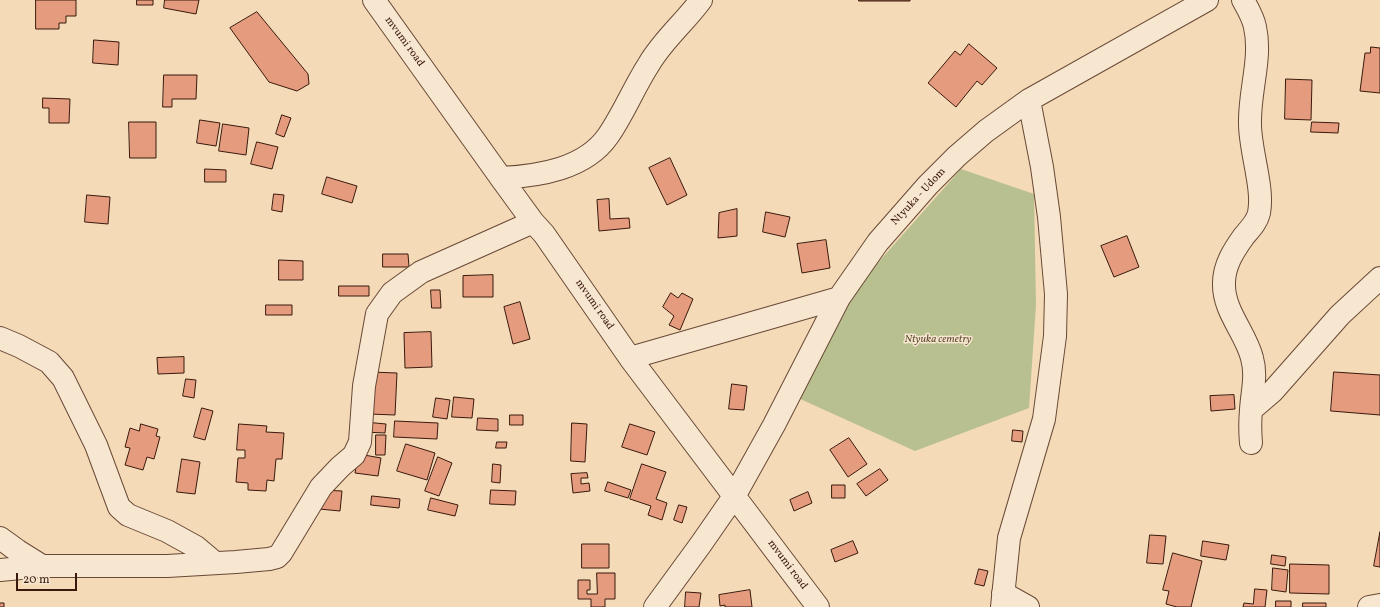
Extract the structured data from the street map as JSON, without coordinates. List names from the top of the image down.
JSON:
{
  "streets": {
    "street": ["mvumi road", "Ntyuka - Udom"]
  },
  "crossings": [
    ["mvumi road", "Ntyuka - Udom"]
  ],
  "parks": ["Ntyuka cemetry"],
  "scale_bar": "20 m"
}
